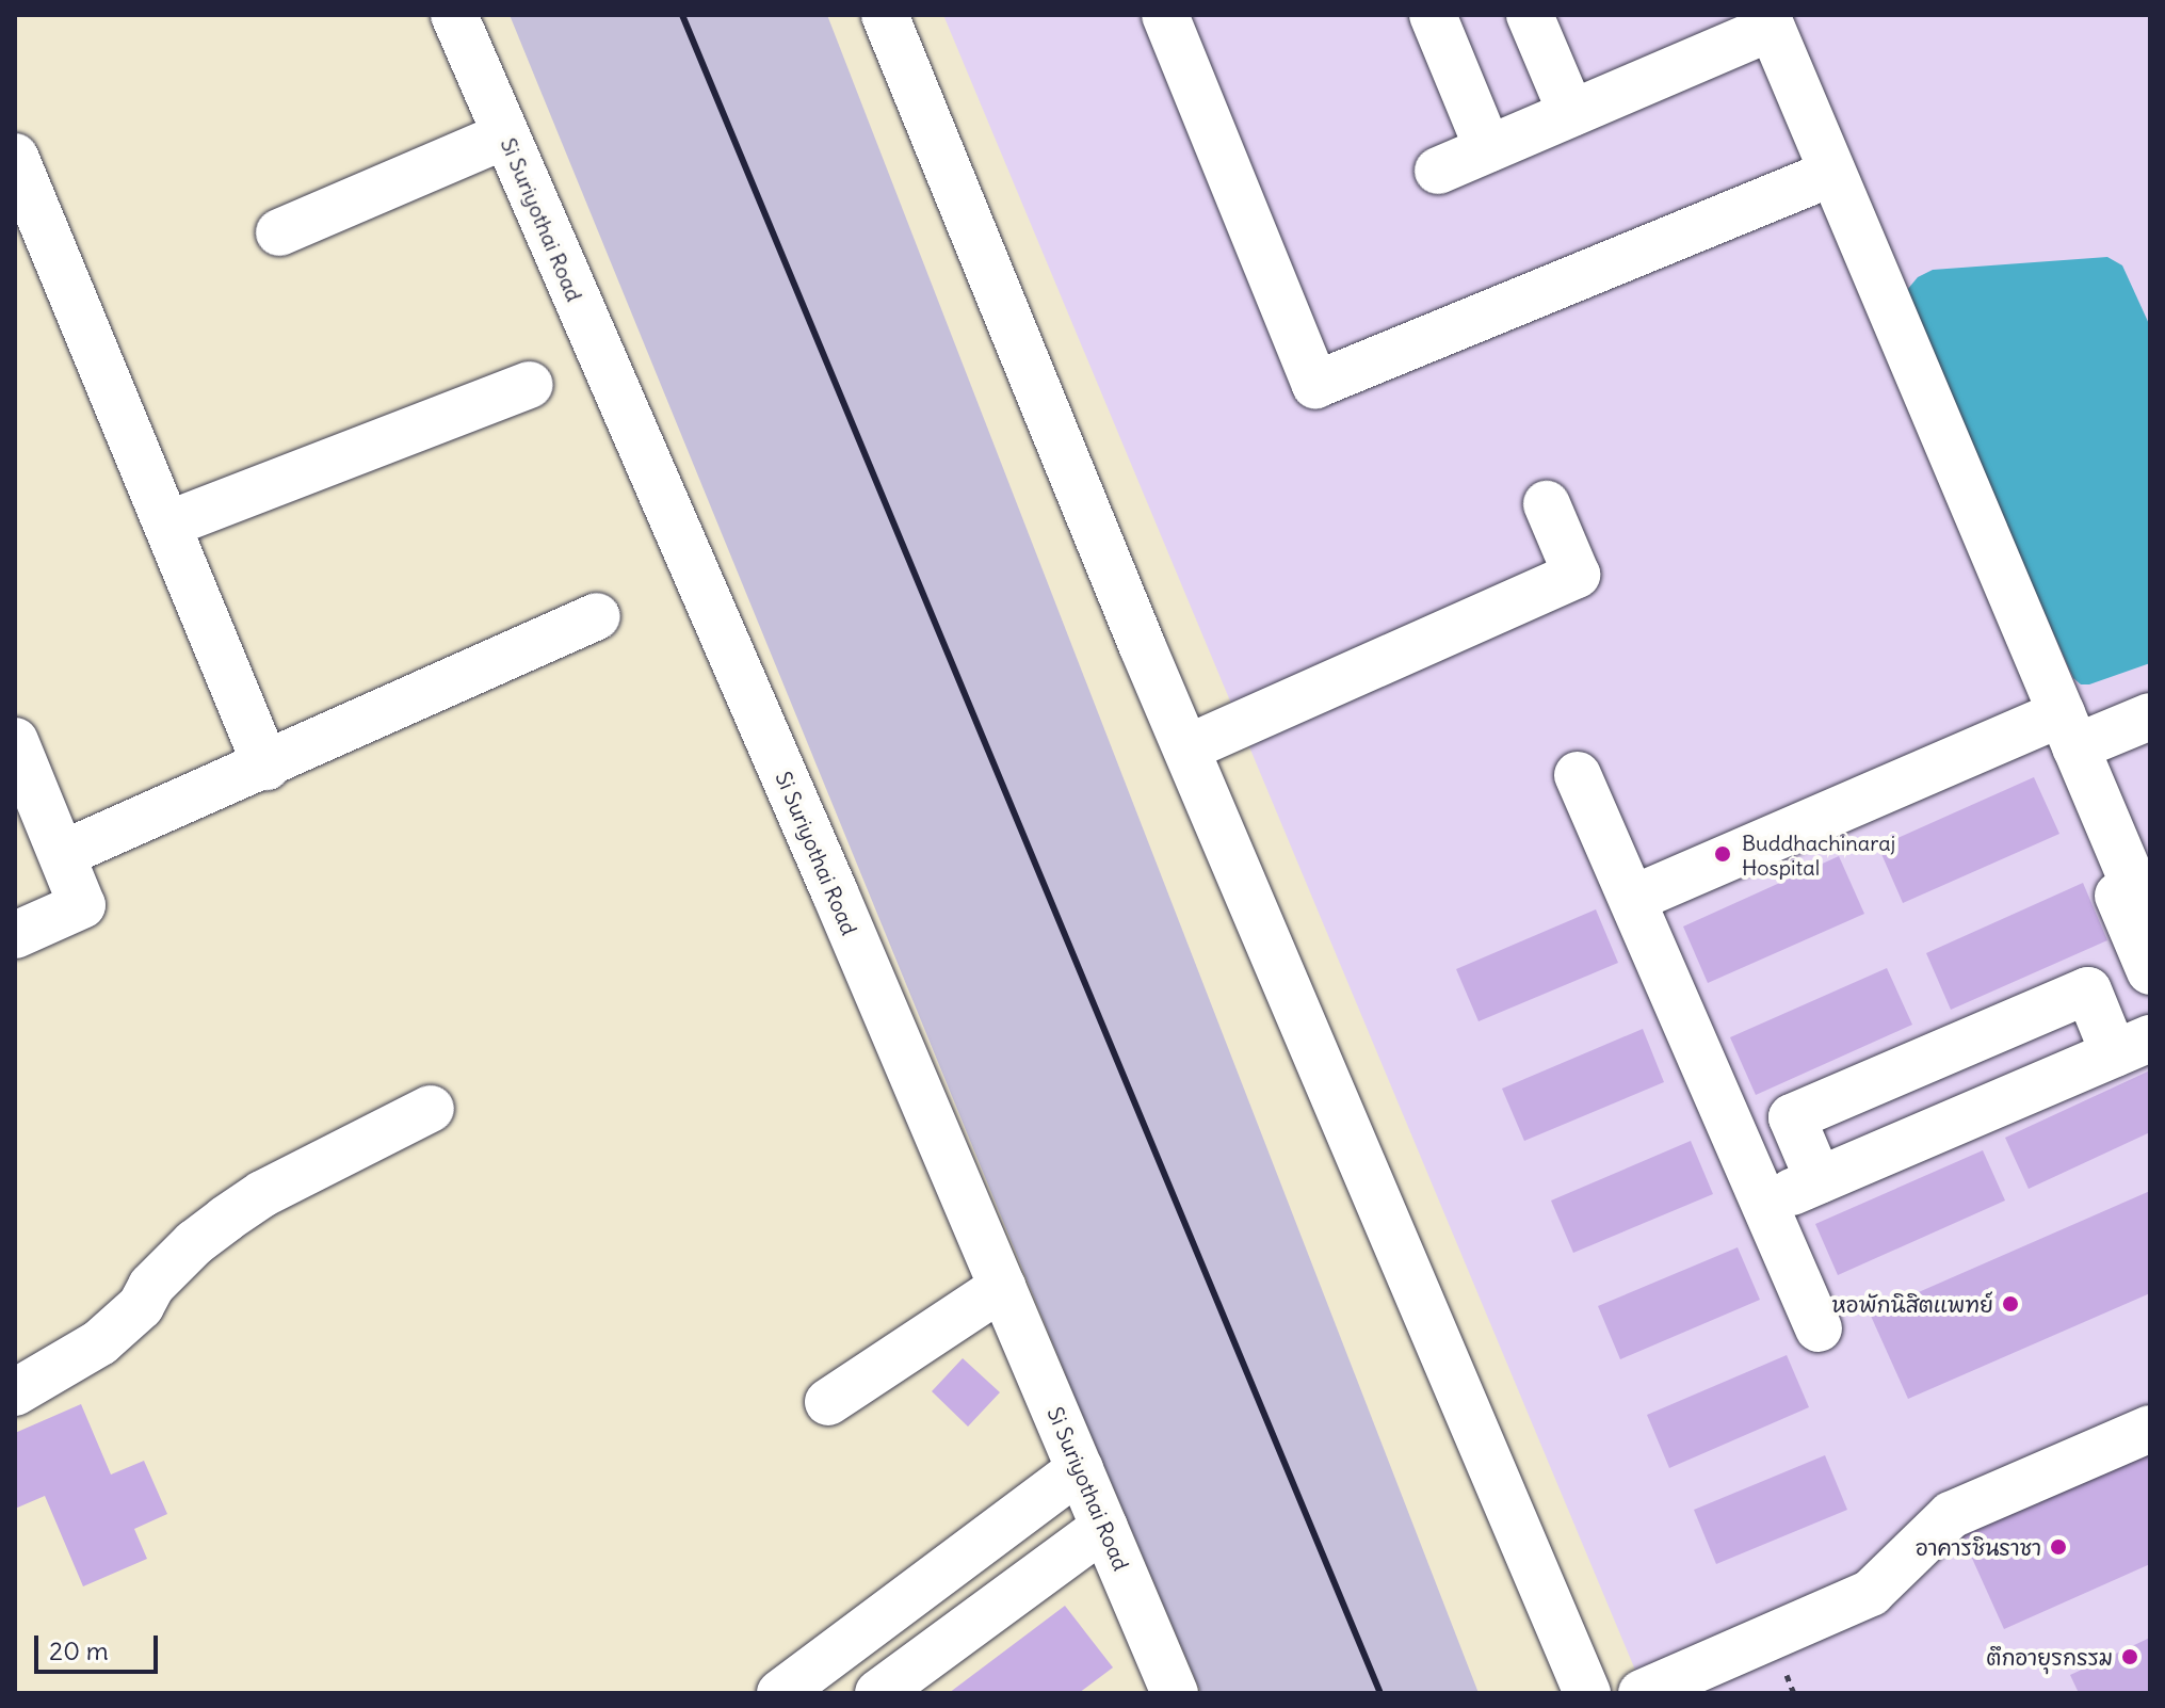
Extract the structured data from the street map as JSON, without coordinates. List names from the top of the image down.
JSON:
{
  "streets": {
    "street": ["Si Suriyothai Road"]
  },
  "places": [
    "Buddhachinaraj Hospital",
    "หอพักนิสิตแพทย์",
    "อาคารชินราชา",
    "ตึกอายุรกรรม"
  ],
  "scale_bar": "20 m"
}
